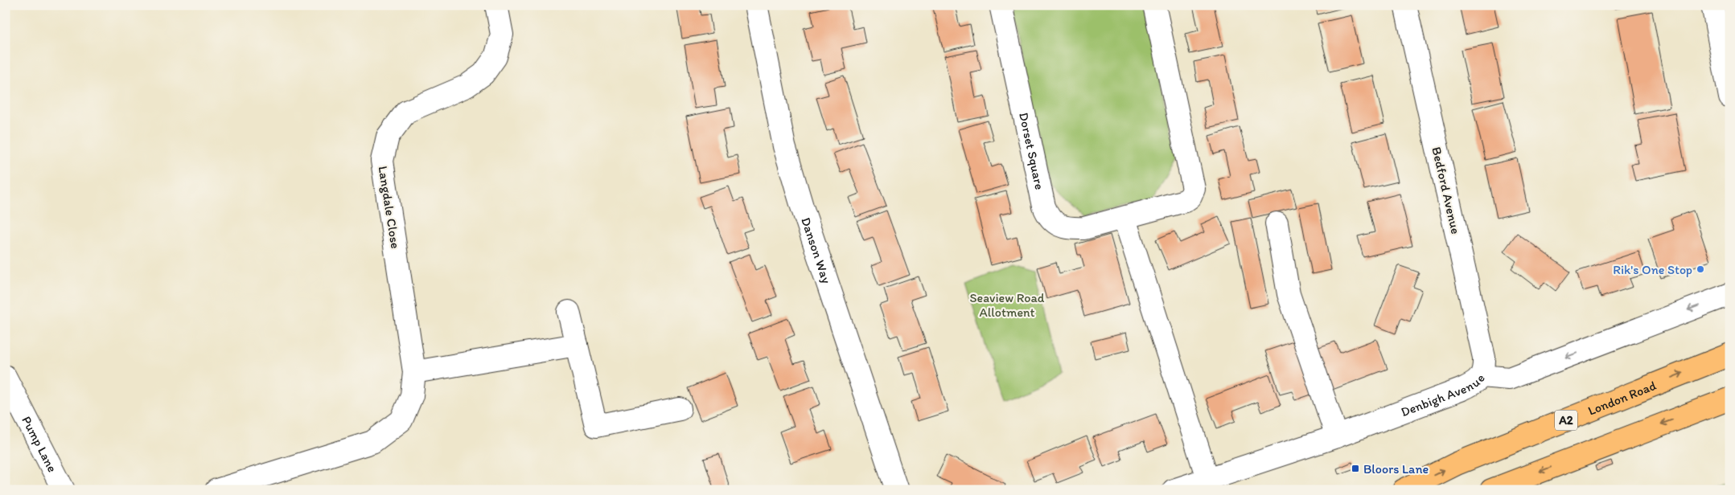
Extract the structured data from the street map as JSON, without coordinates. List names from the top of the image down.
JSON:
{
  "streets": {
    "main road": ["London Road", "A2"],
    "street": [
      "Dorset Square",
      "Bedford Avenue",
      "Langdale Close",
      "Danson Way",
      "Denbigh Avenue",
      "Pump Lane"
    ]
  },
  "crossings": [
    ["Bedford Avenue", "Denbigh Avenue"]
  ],
  "one_way": ["Denbigh Avenue"],
  "parks": ["Seaview Road Allotment"],
  "places": {
    "other": ["Rik's One Stop"],
    "transit": ["Bloors Lane"]
  }
}
